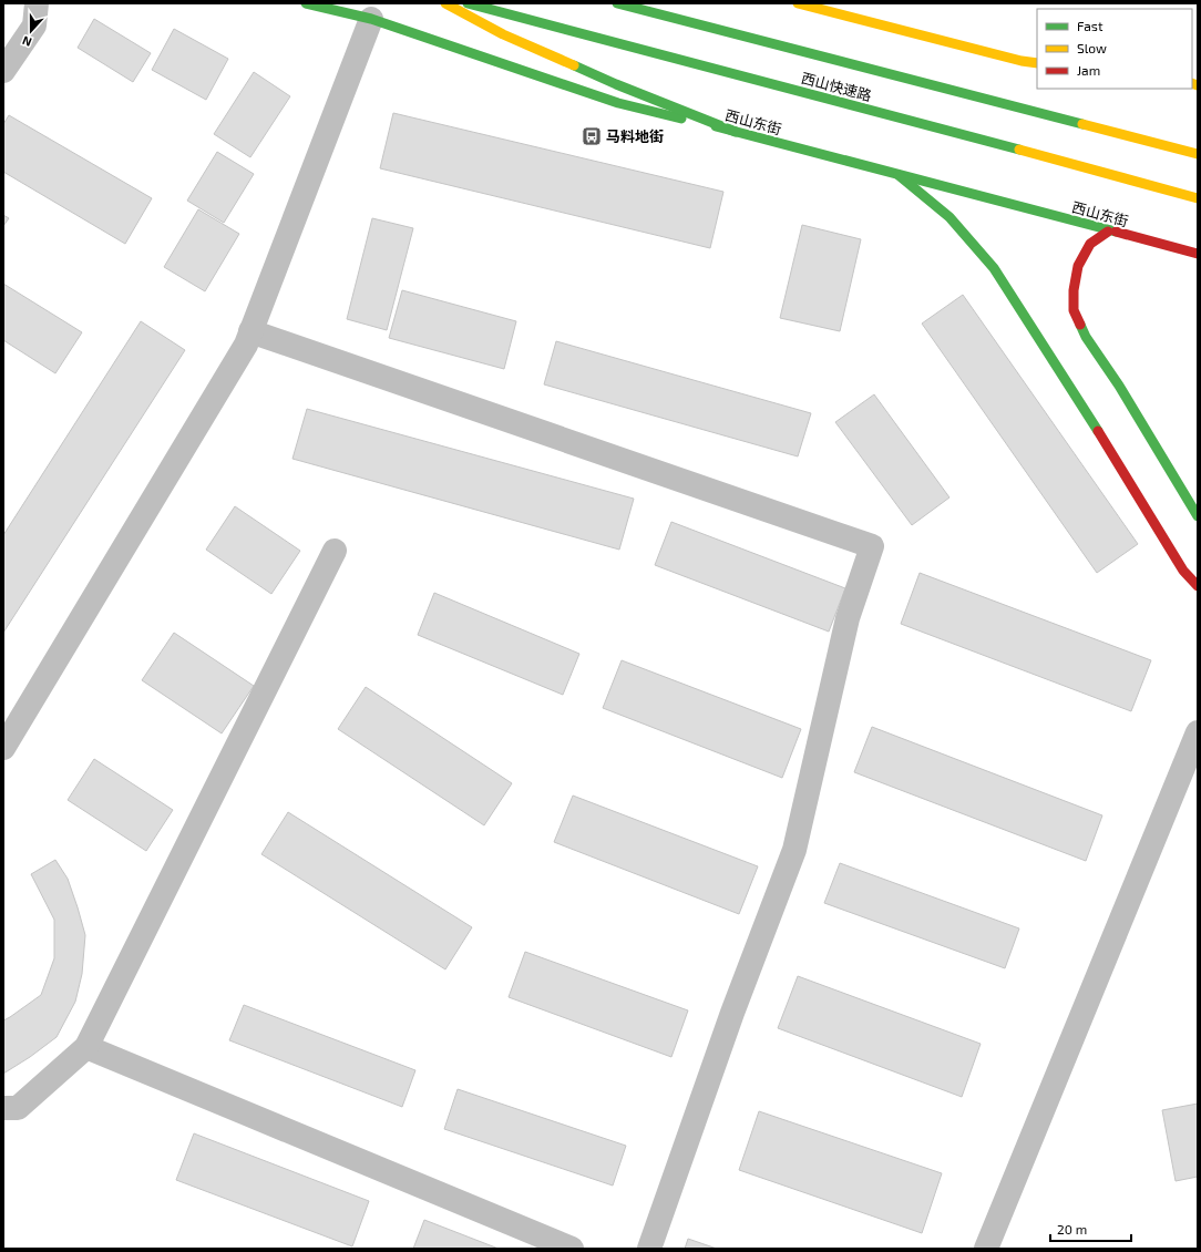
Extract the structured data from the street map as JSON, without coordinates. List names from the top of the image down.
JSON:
{
  "streets": {
    "main road": ["西山快速路", "西山东街"]
  },
  "places": {
    "bus stop": ["马料地街"]
  },
  "legend": ["Fast", "Slow", "Jam"],
  "scale_bar": "20 m",
  "north": "bottom"
}
